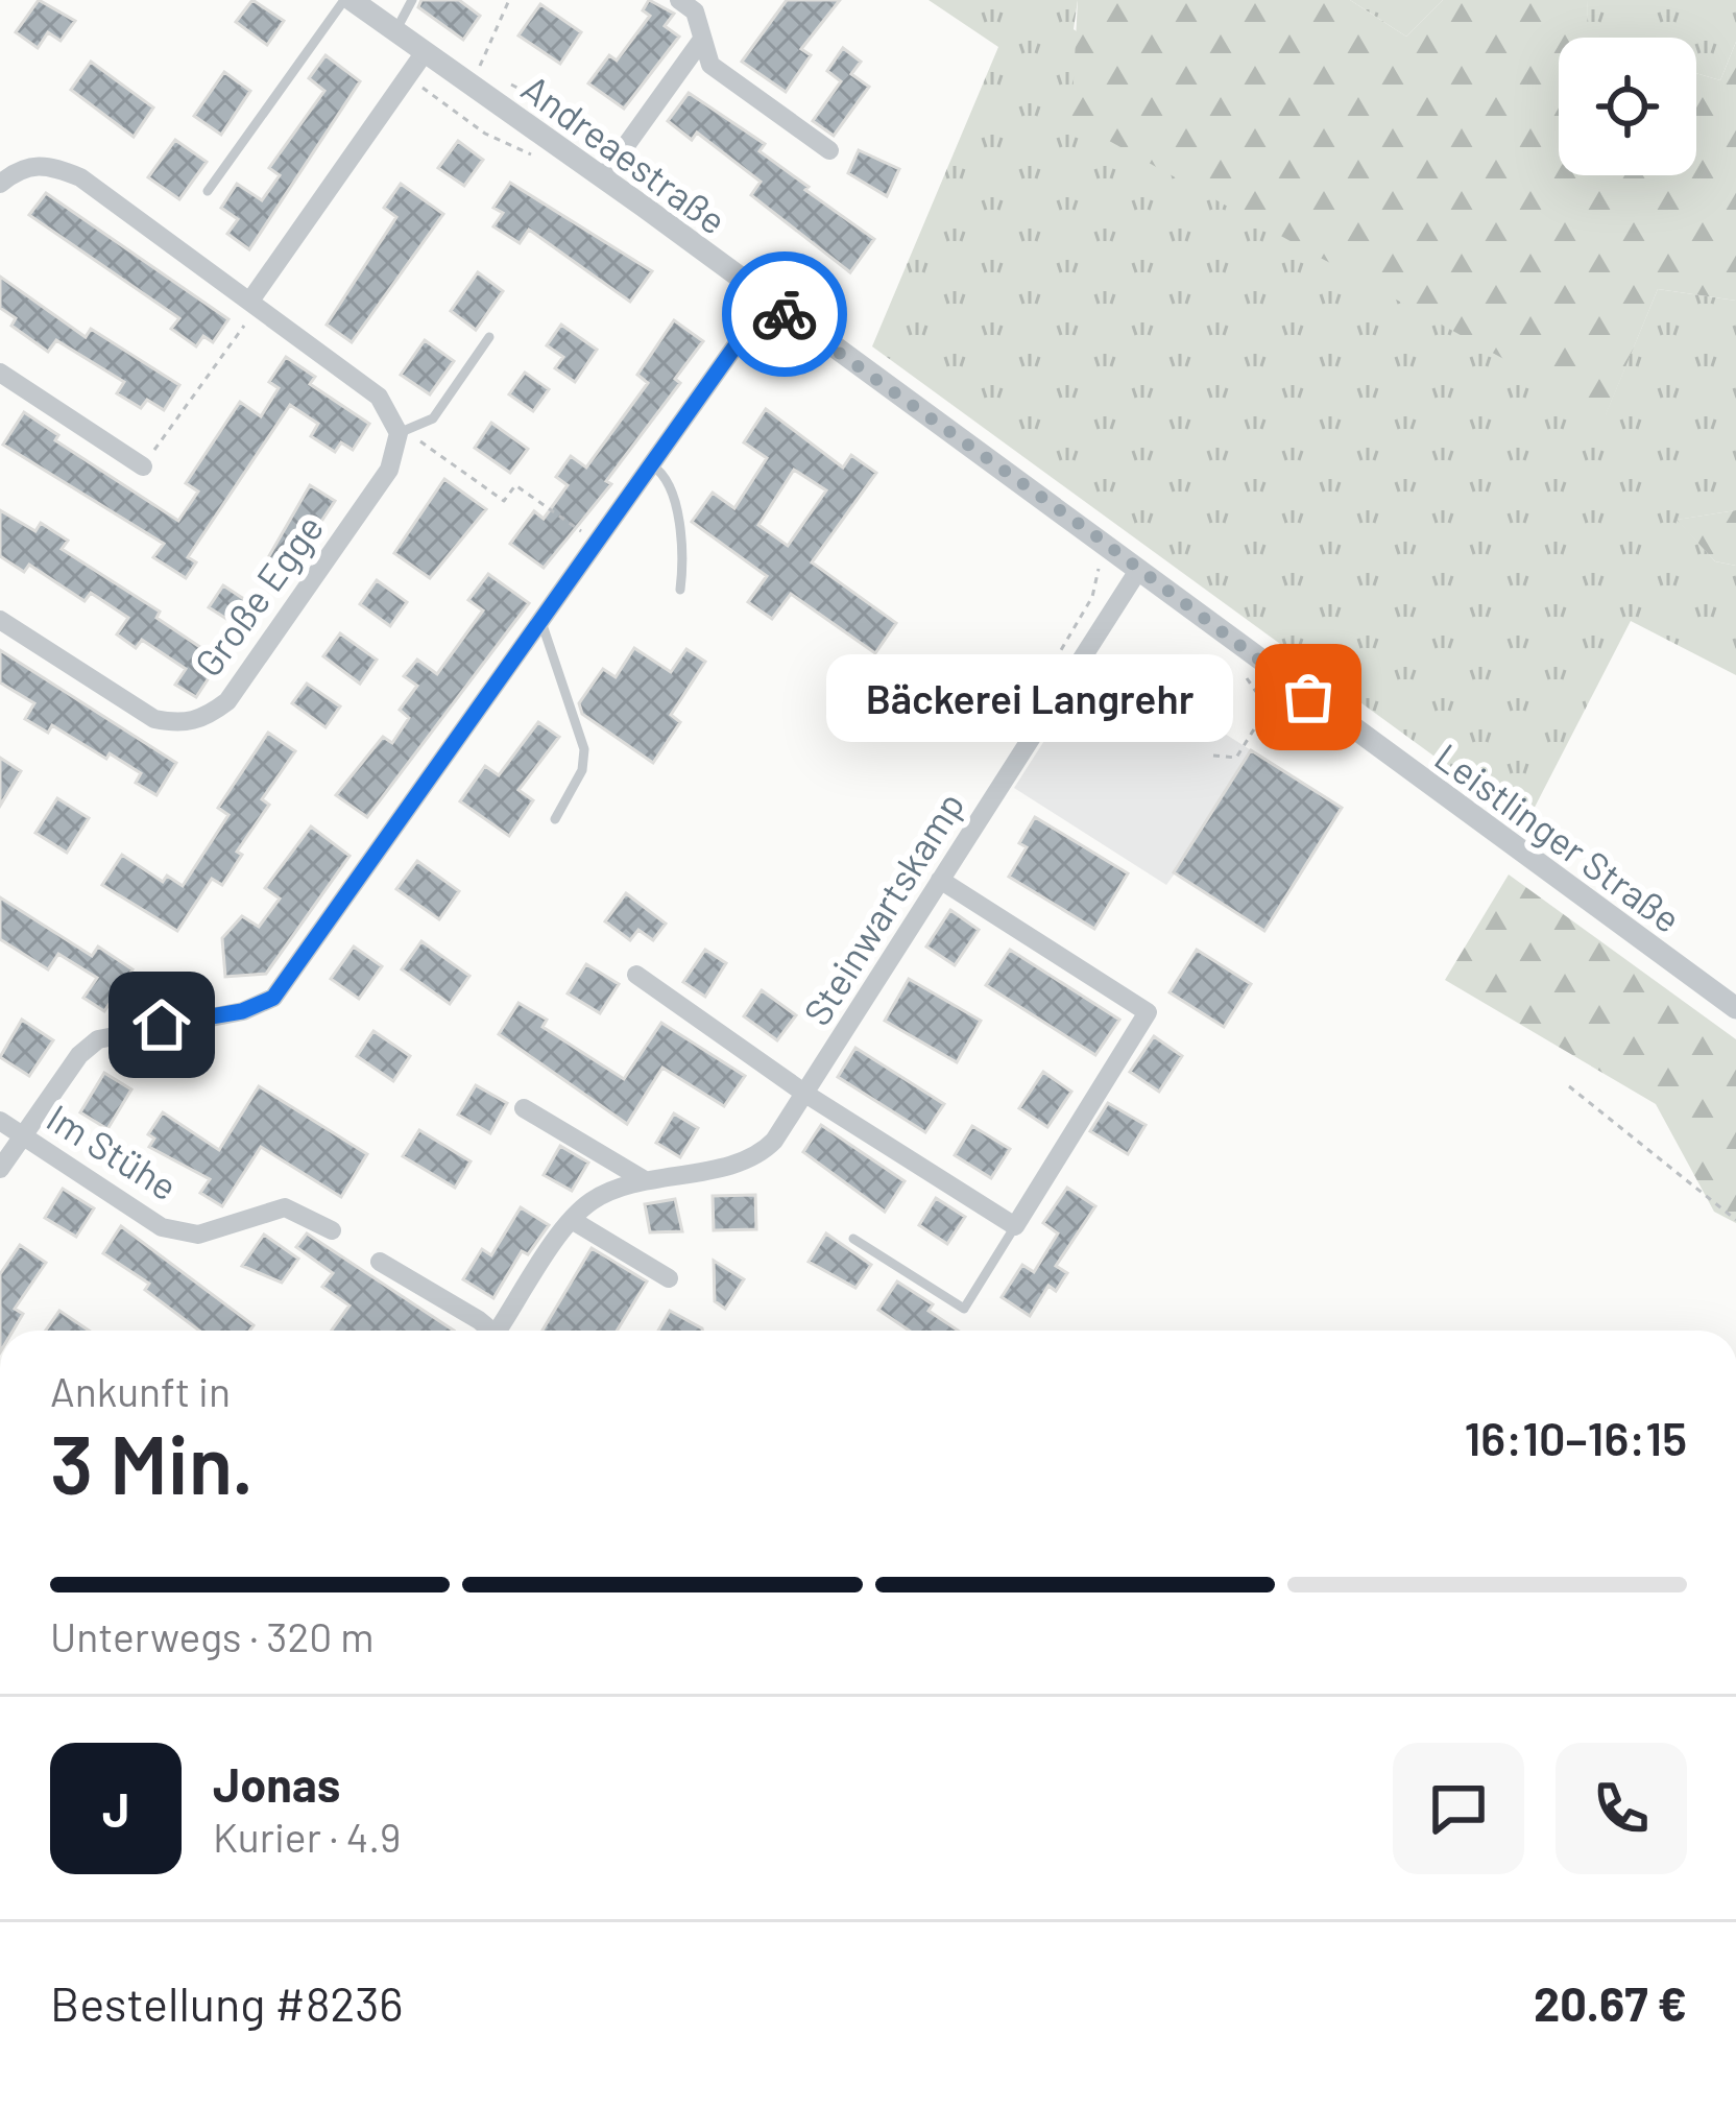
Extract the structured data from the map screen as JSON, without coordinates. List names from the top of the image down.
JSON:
{
  "streets": {
    "street": [
      "Andreaestraße",
      "Große Egge",
      "Leistlinger Straße",
      "Steinwartskamp",
      "Im Stühe"
    ]
  },
  "crossings": [
    ["Andreaestraße", "Leistlinger Straße"],
    ["Andreaestraße", "Steinwartskamp"]
  ],
  "places": ["Bäckerei Langrehr"],
  "page": {
    "bubble": "Bäckerei Langrehr",
    "heading": ["3 Min.", "Ankunft in", "16:10–16:15"],
    "panel": [
      "Jonas",
      "Kurier · 4.9",
      "Bestellung #8236",
      "20.67 €"
    ],
    "bar": "Unterwegs · 320 m",
    "round": "J"
  }
}
